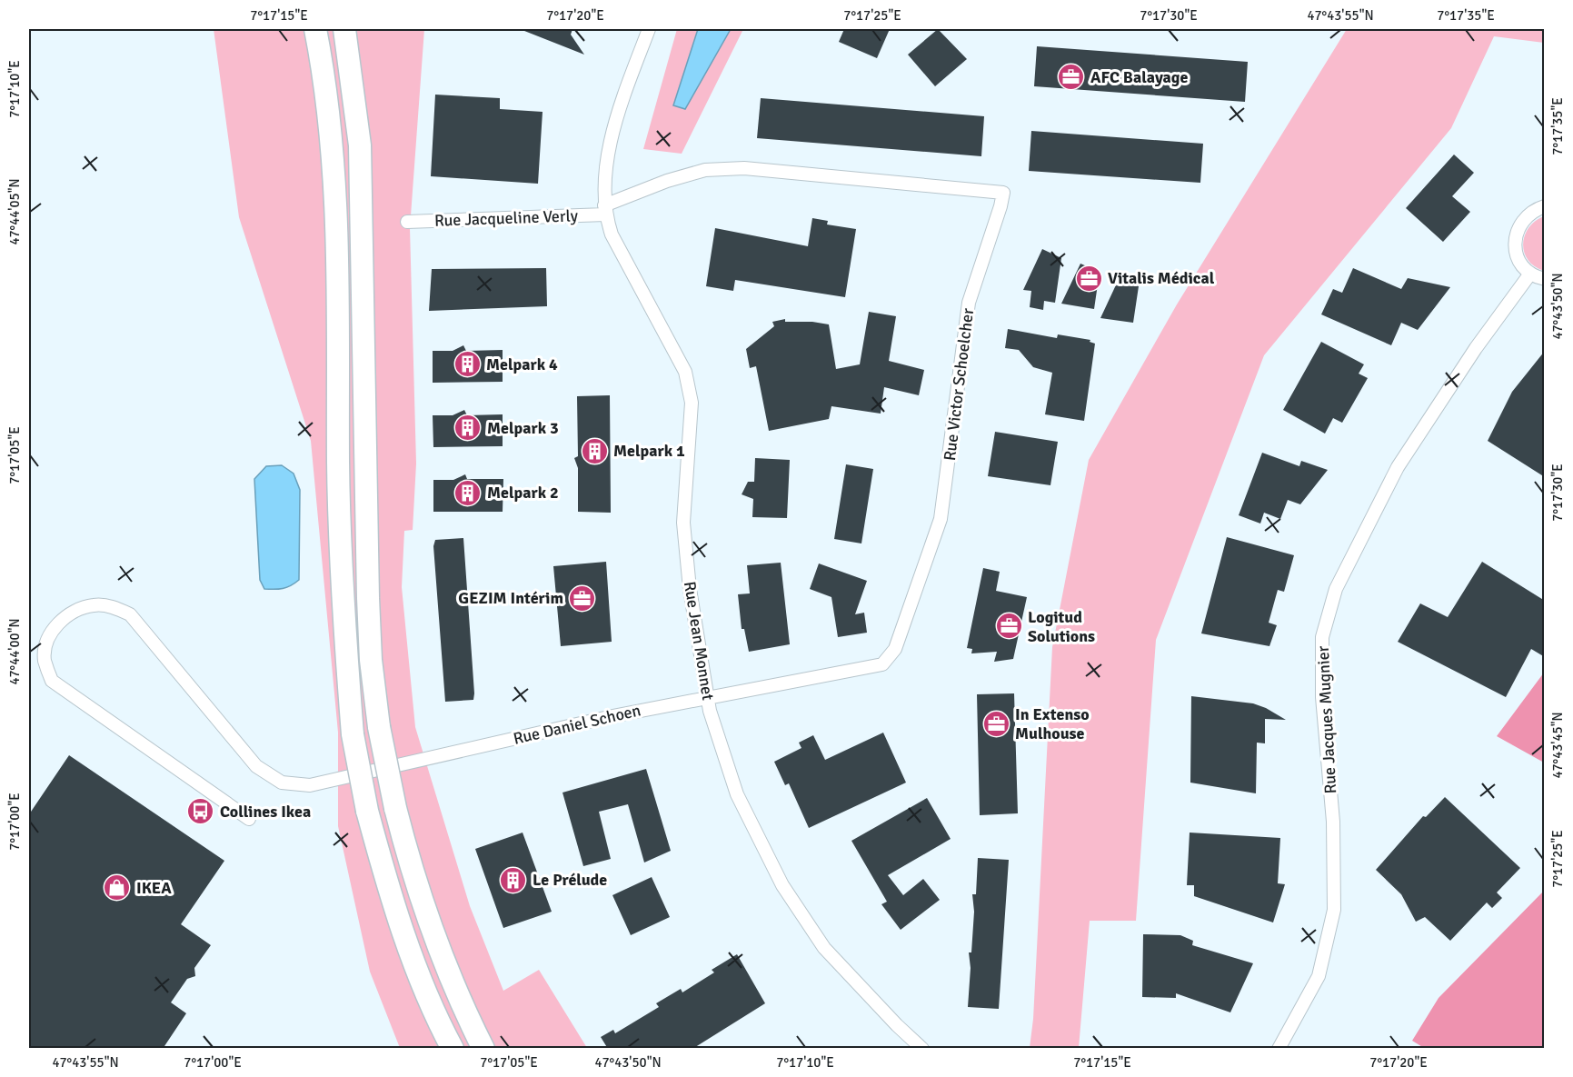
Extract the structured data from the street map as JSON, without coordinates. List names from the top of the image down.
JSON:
{
  "streets": {
    "street": [
      "Rue Jacqueline Verly",
      "Rue Victor Schoelcher",
      "Rue Jean Monnet",
      "Rue Jacques Mugnier",
      "Rue Daniel Schoen"
    ]
  },
  "crossings": [
    ["Rue Jacqueline Verly", "Rue Victor Schoelcher"],
    ["Rue Jacqueline Verly", "Rue Jean Monnet"],
    ["Rue Victor Schoelcher", "Rue Jean Monnet"],
    ["Rue Victor Schoelcher", "Rue Daniel Schoen"],
    ["Rue Jean Monnet", "Rue Daniel Schoen"]
  ],
  "places": {
    "office": [
      "AFC Balayage",
      "Vitalis Médical",
      "GEZIM Intérim",
      "Logitud Solutions",
      "In Extenso Mulhouse"
    ],
    "building": [
      "Melpark 4",
      "Melpark 3",
      "Melpark 1",
      "Melpark 2",
      "Le Prélude"
    ],
    "bus stop": ["Collines Ikea"],
    "shop": ["IKEA"]
  },
  "coordinates": [
    "7°17'15\"E",
    "7°17'20\"E",
    "7°17'25\"E",
    "7°17'30\"E",
    "47°43'55\"N",
    "7°17'35\"E",
    "7°17'10\"E",
    "47°44'05\"N",
    "47°43'50\"N",
    "7°17'05\"E",
    "47°44'00\"N",
    "47°43'45\"N",
    "7°17'00\"E"
  ]
}
